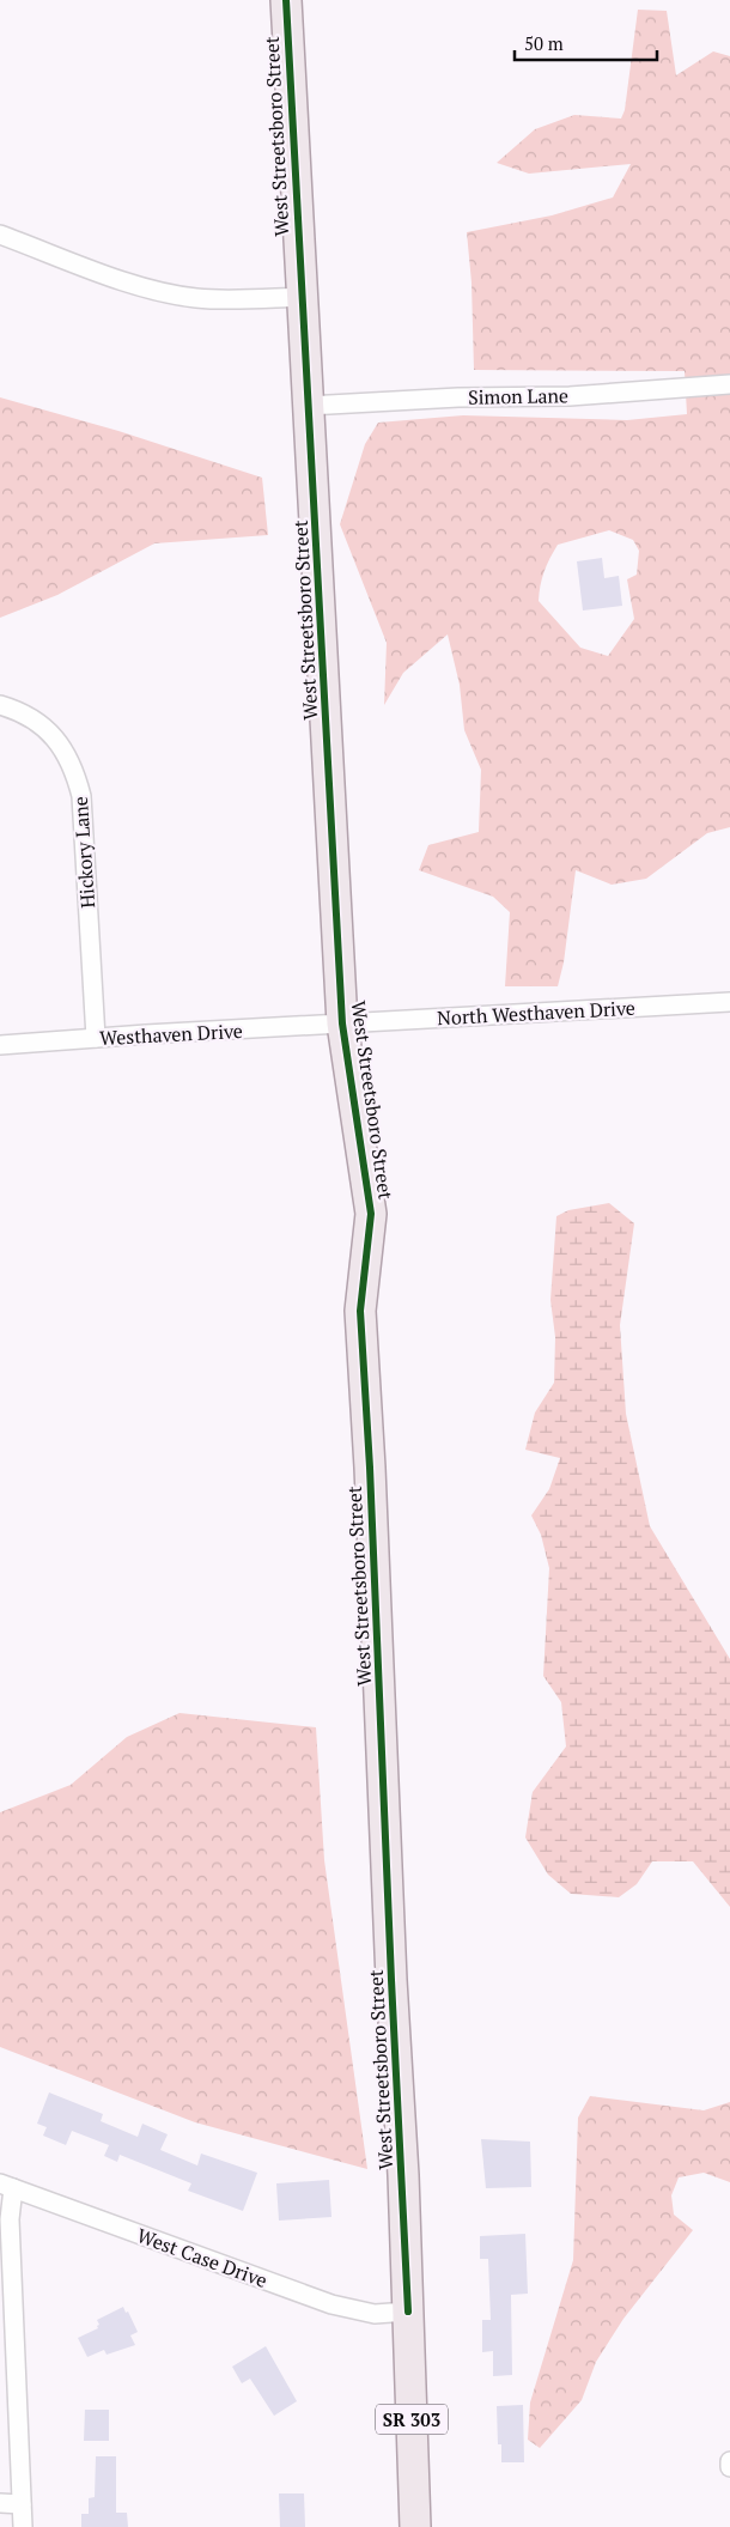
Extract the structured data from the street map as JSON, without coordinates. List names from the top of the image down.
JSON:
{
  "streets": {
    "main road": ["West Streetsboro Street", "SR 303"],
    "street": [
      "Simon Lane",
      "Hickory Lane",
      "North Westhaven Drive",
      "Westhaven Drive",
      "West Case Drive"
    ]
  },
  "crossings": [
    ["West Streetsboro Street", "Simon Lane"],
    ["West Streetsboro Street", "North Westhaven Drive"],
    ["West Streetsboro Street", "Westhaven Drive"],
    ["West Streetsboro Street", "West Case Drive"],
    ["Hickory Lane", "Westhaven Drive"],
    ["North Westhaven Drive", "Westhaven Drive"]
  ],
  "scale_bar": "50 m"
}
